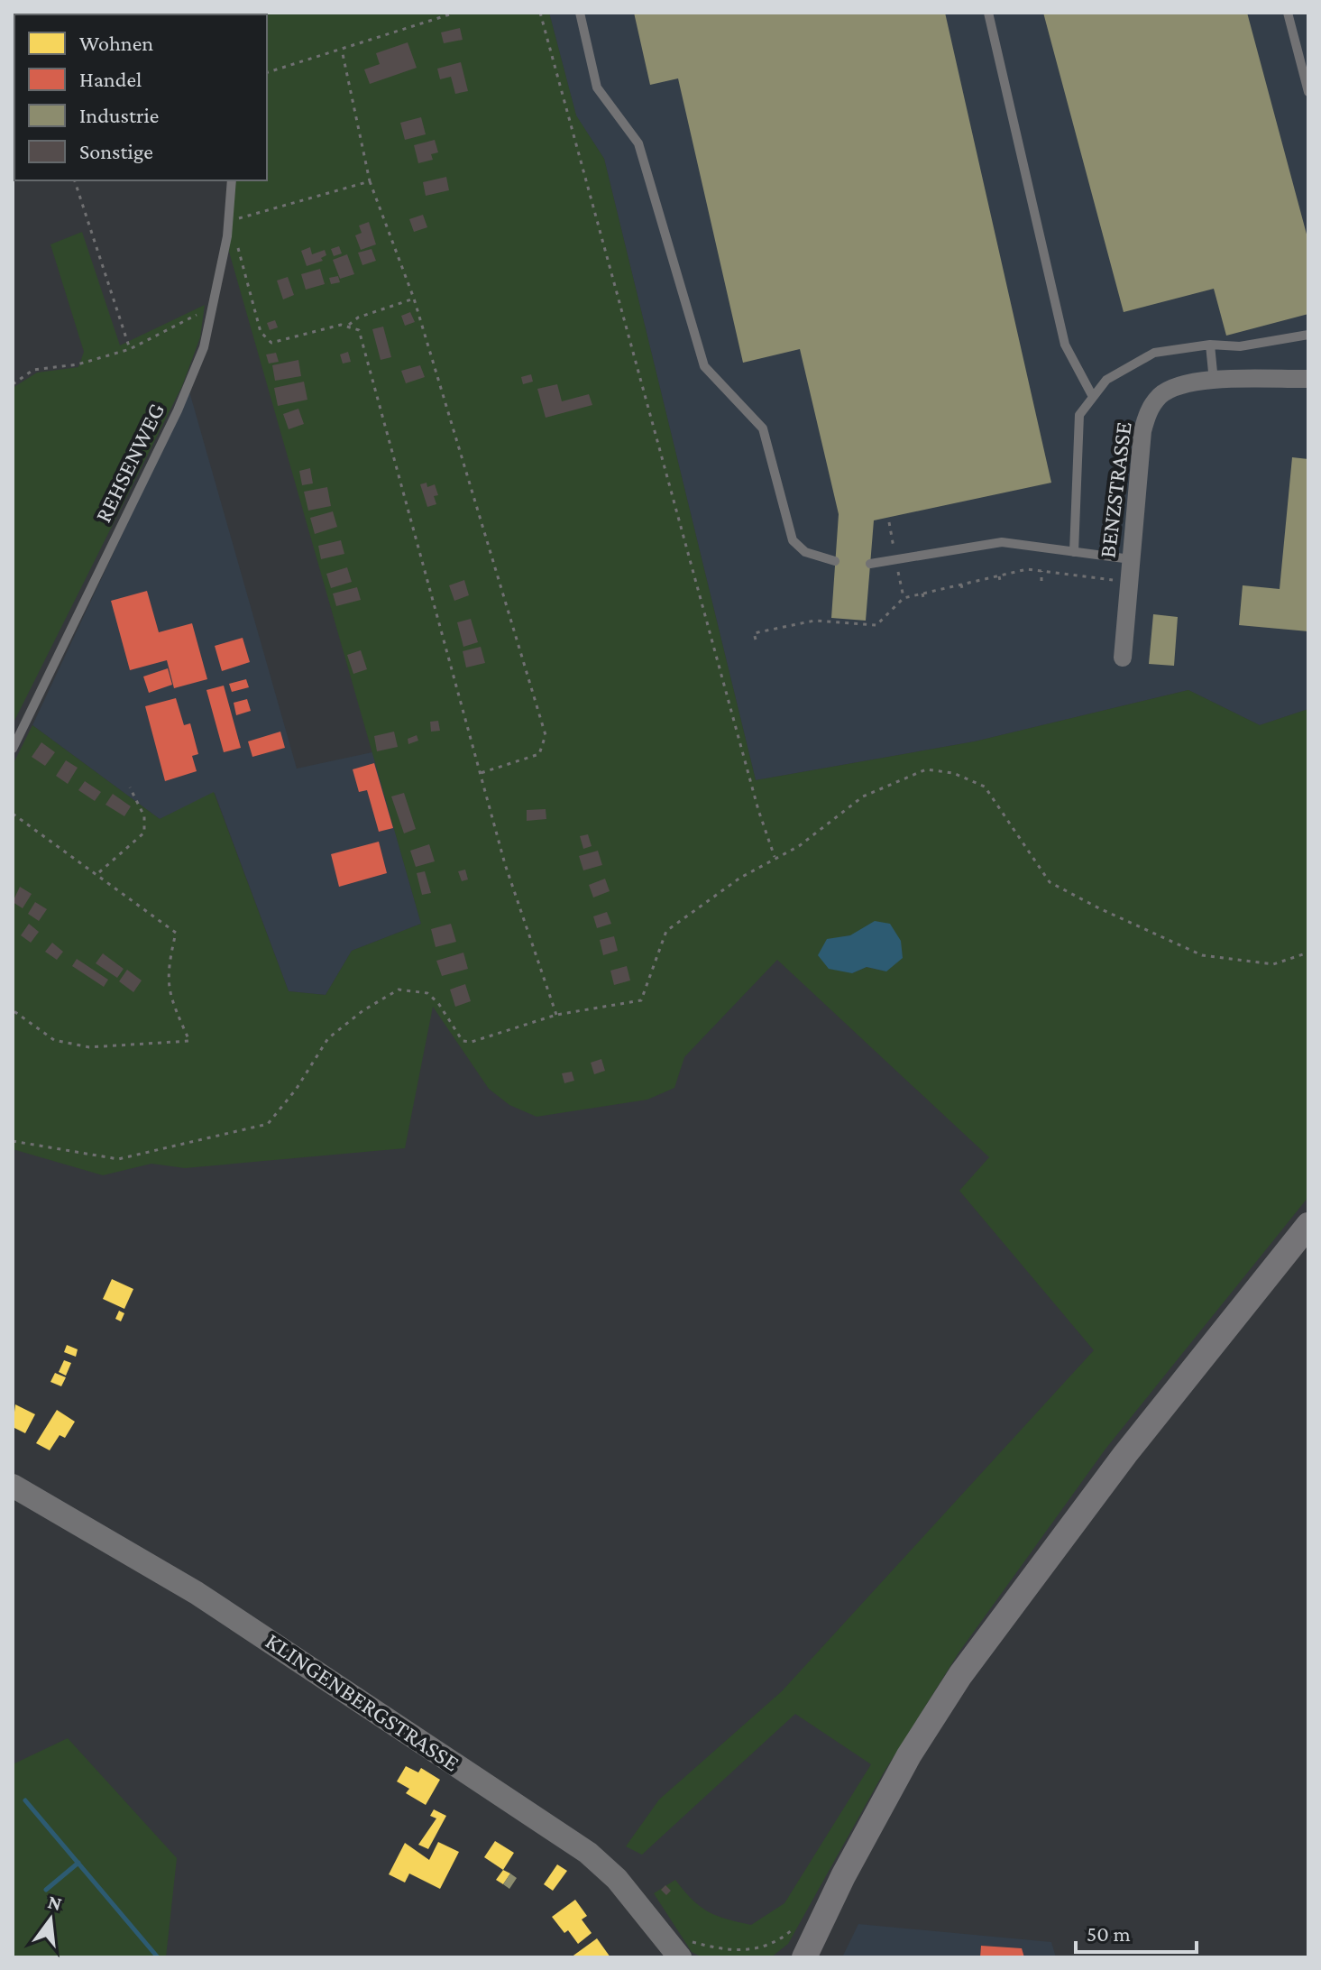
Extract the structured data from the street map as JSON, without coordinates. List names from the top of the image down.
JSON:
{
  "streets": {
    "street": ["BENZSTRASSE", "KLINGENBERGSTRASSE"],
    "lane": ["REHSENWEG"]
  },
  "legend": [
    "Wohnen",
    "Handel",
    "Industrie",
    "Sonstige"
  ],
  "scale_bar": "50 m",
  "north": "top"
}
